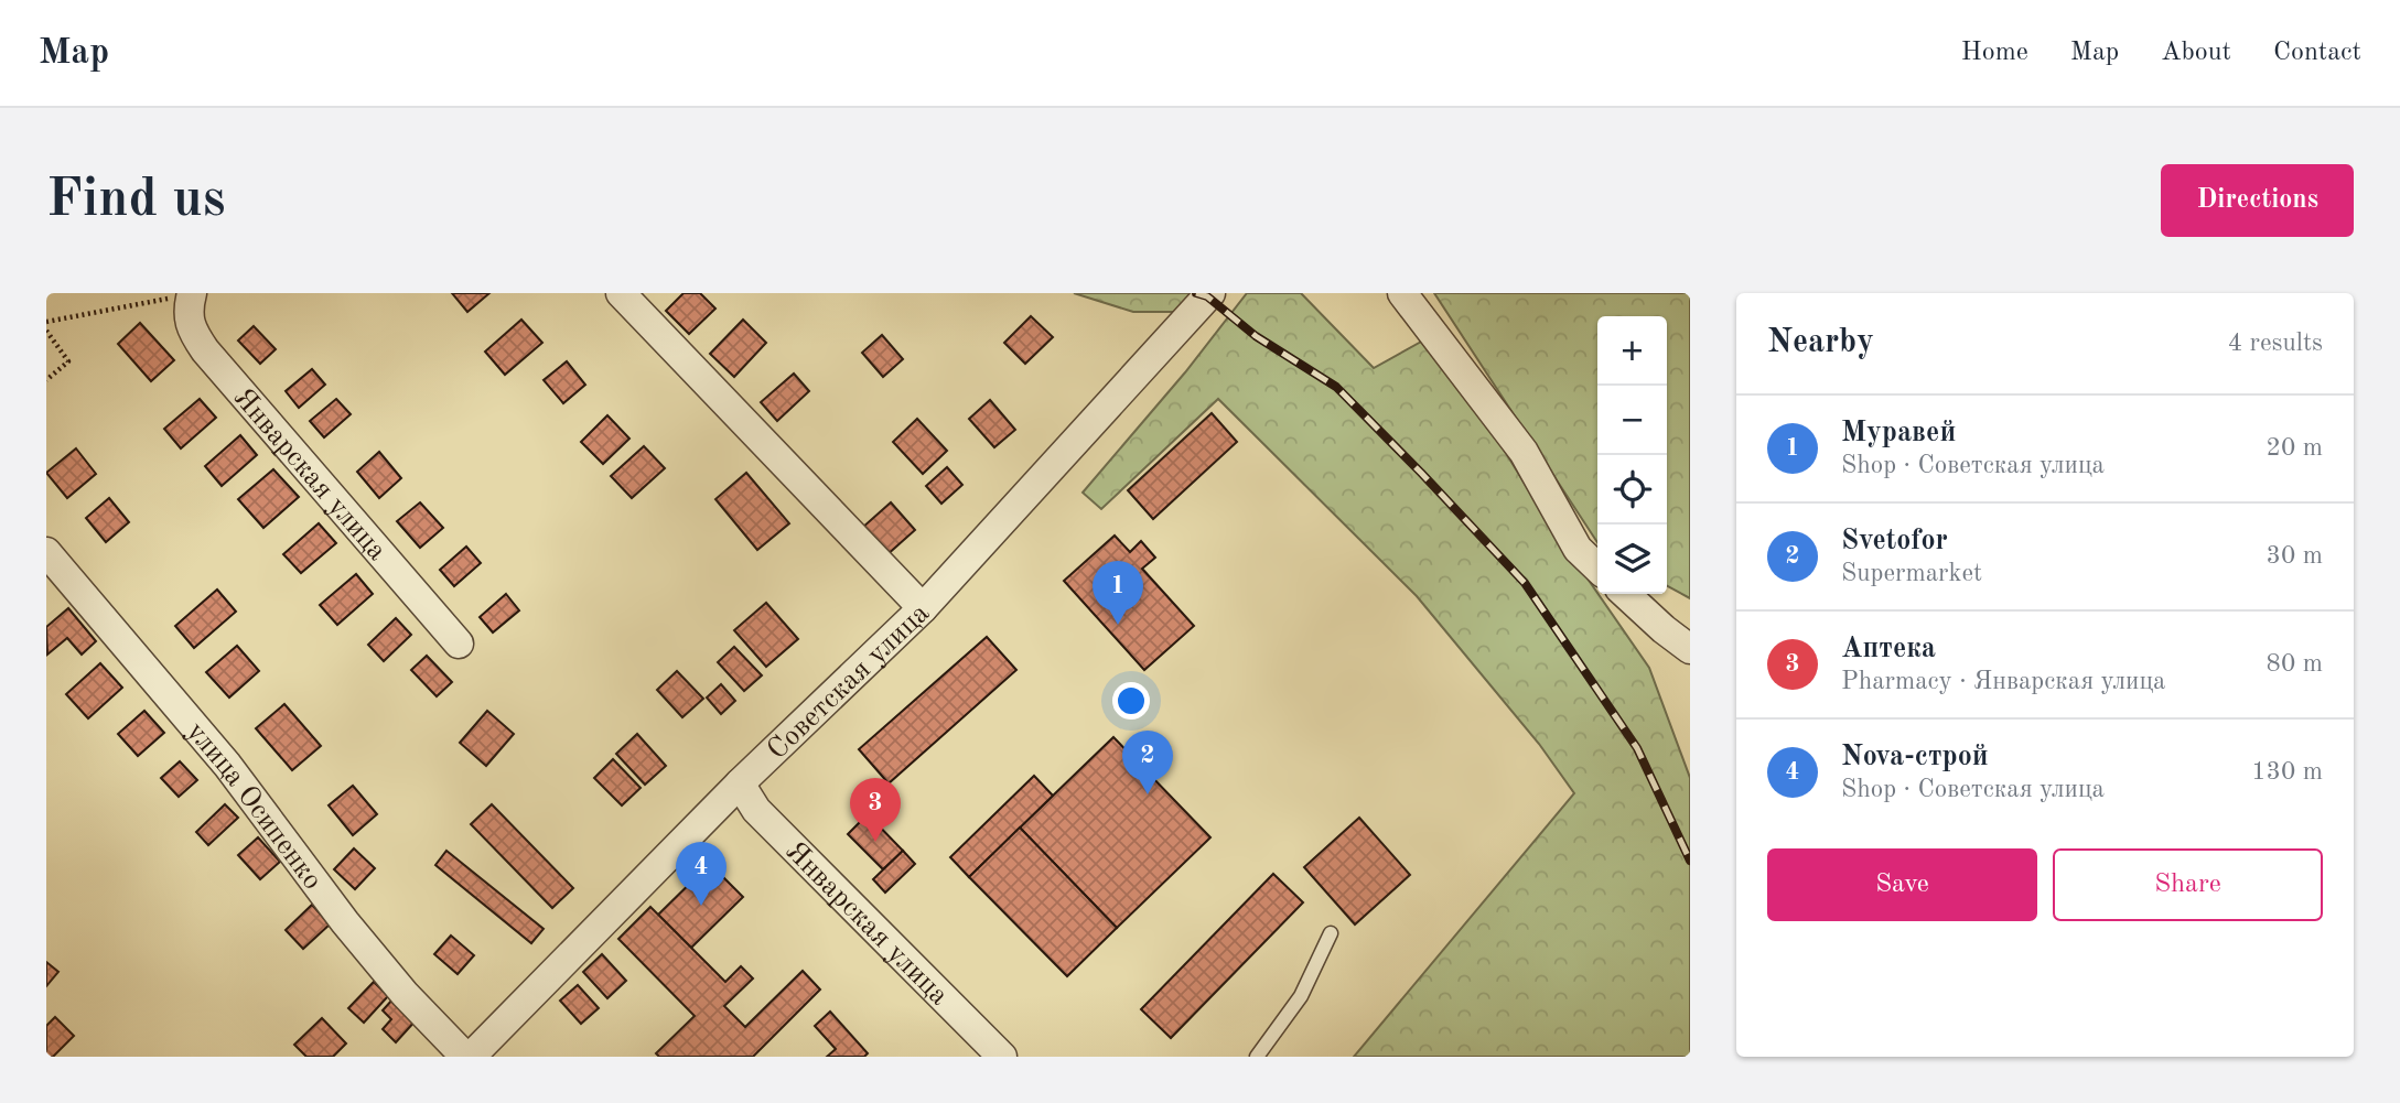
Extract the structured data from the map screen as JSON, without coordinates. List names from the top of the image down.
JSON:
{
  "streets": {
    "street": ["Январская улица", "Советская улица", "улица Осипенко"]
  },
  "crossings": [
    ["Январская улица", "Советская улица"],
    ["Советская улица", "улица Осипенко"]
  ],
  "page": {
    "header": "Map",
    "nav": [
      "Home",
      "Map",
      "About",
      "Contact"
    ],
    "buttons": [
      "Directions",
      ["Save", "Share"]
    ],
    "title": "Find us",
    "heading": ["Nearby", "4 results"],
    "map_buttons": ["+", "−"],
    "list": [
      {
        "mark": "1",
        "name": "Муравей",
        "note": "Shop · Советская улица",
        "value": "20 m"
      },
      {
        "mark": "2",
        "name": "Svetofor",
        "note": "Supermarket",
        "value": "30 m"
      },
      {
        "mark": "3",
        "name": "Аптека",
        "note": "Pharmacy · Январская улица",
        "value": "80 m"
      },
      {
        "mark": "4",
        "name": "Nova-строй",
        "note": "Shop · Советская улица",
        "value": "130 m"
      }
    ],
    "pins": [
      "1",
      "2",
      "3",
      "4"
    ]
  }
}
